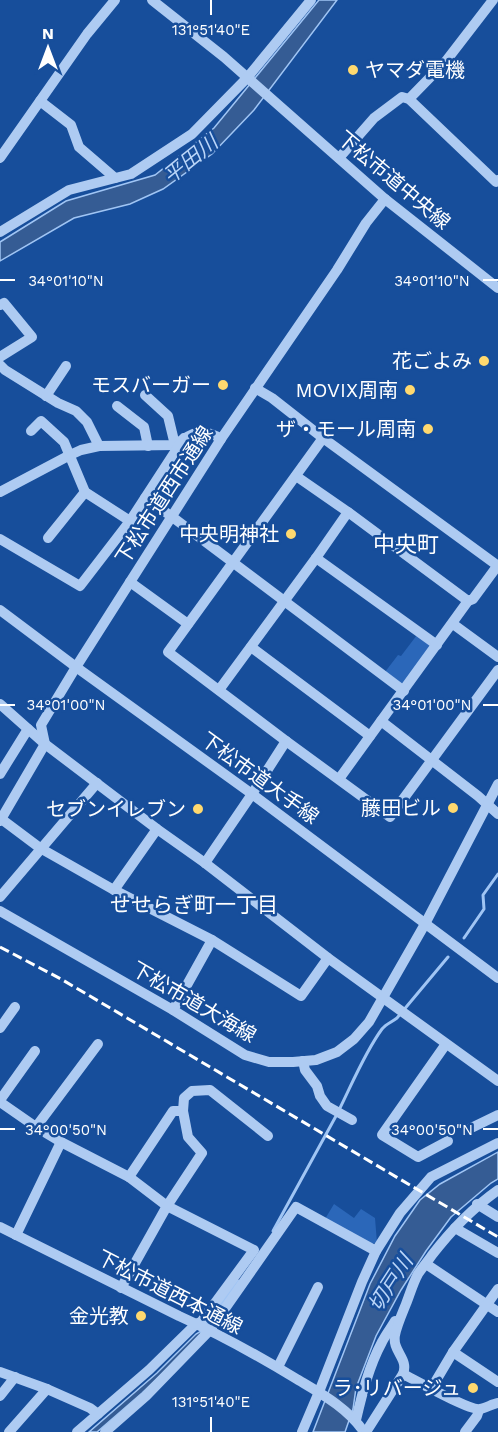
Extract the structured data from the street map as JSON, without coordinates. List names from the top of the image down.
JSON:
{
  "streets": {
    "street": [
      "下松市道中央線",
      "下松市道西市通線",
      "下松市道大手線",
      "下松市道大海線",
      "下松市道西本通線"
    ]
  },
  "crossings": [
    ["下松市道中央線", "下松市道西市通線"],
    ["下松市道西市通線", "下松市道大手線"],
    ["下松市道大手線", "下松市道大海線"]
  ],
  "districts": ["中央町", "せせらぎ町一丁目"],
  "water": ["平田川", "切戸川"],
  "places": [
    "ヤマダ電機",
    "花ごよみ",
    "モスバーガー",
    "MOVIX周南",
    "ザ・モール周南",
    "中央明神社",
    "藤田ビル",
    "セブンイレブン",
    "金光教",
    "ラ･リバージュ"
  ],
  "north": "top",
  "coordinates": [
    "131°51'40\"E",
    "34°01'10\"N",
    "34°01'00\"N",
    "34°00'50\"N"
  ]
}
